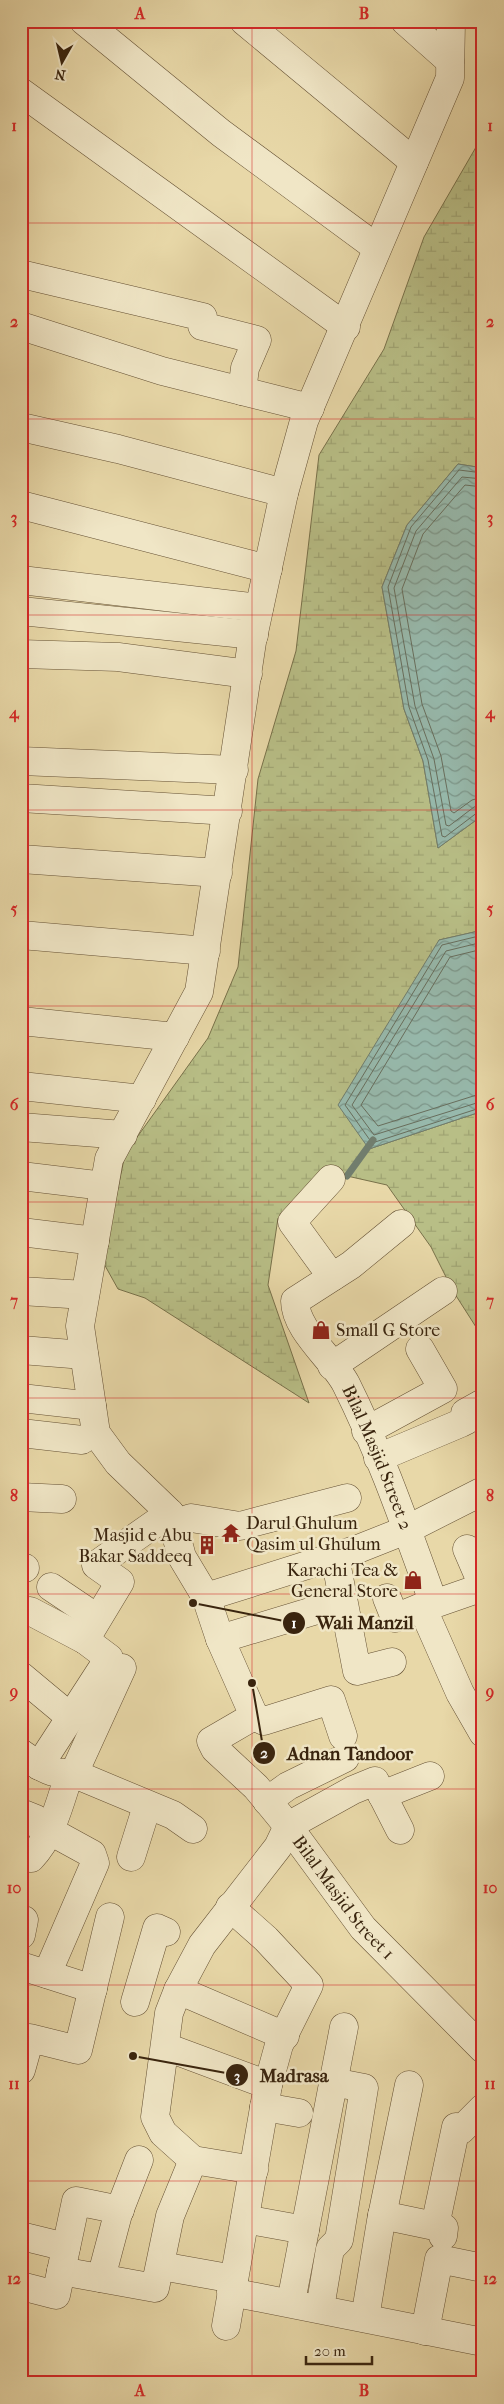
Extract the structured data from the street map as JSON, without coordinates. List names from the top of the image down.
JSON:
{
  "streets": {
    "street": ["Bilal Masjid Street 2", "Bilal Masjid Street 1"]
  },
  "places": {
    "shop": ["Small G Store", "Karachi Tea & General Store"],
    "temple": ["Darul Ghulum Qasim ul Ghulum"],
    "building": ["Masjid e Abu Bakar Saddeeq"],
    "other": ["Wali Manzil", "Adnan Tandoor", "Madrasa"]
  },
  "scale_bar": "20 m",
  "north": "bottom",
  "grid": {
    "columns": ["A", "B"],
    "rows": [
      "1",
      "2",
      "3",
      "4",
      "5",
      "6",
      "7",
      "8",
      "9",
      "10",
      "11",
      "12"
    ]
  }
}
